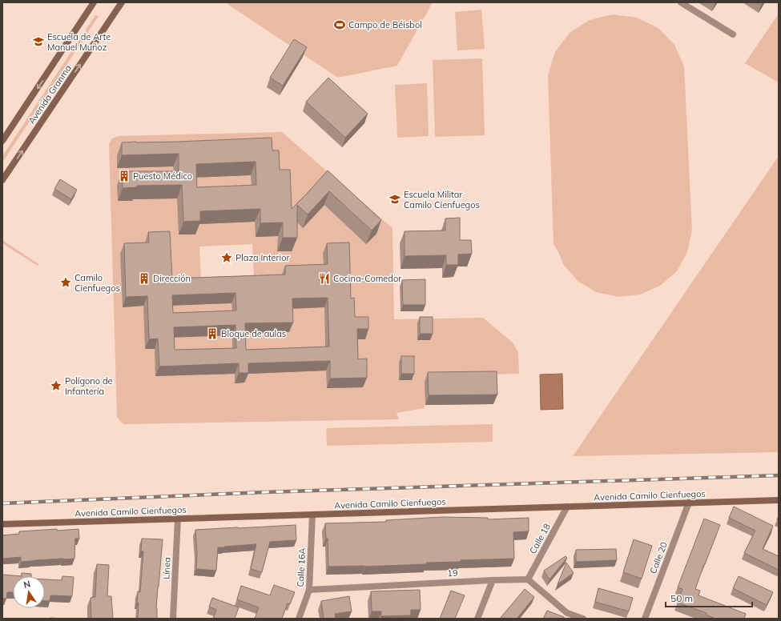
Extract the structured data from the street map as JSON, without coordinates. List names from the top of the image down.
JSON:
{
  "streets": {
    "street": [
      "Avenida Granma",
      "Avenida Camilo Cienfuegos",
      "Calle 18",
      "Calle 20",
      "Calle 16A",
      "Línea",
      "19"
    ]
  },
  "crossings": [
    ["Avenida Camilo Cienfuegos", "Calle 18"],
    ["Avenida Camilo Cienfuegos", "Calle 20"],
    ["Avenida Camilo Cienfuegos", "Calle 16A"],
    ["Avenida Camilo Cienfuegos", "Línea"],
    ["Calle 18", "19"],
    ["Calle 16A", "19"]
  ],
  "places": {
    "sports": ["Campo de Béisbol"],
    "school or university": ["Escuela de Arte Manuel Muñoz", "Escuela Militar Camilo Cienfuegos"],
    "building": ["Puesto Médico", "Dirección", "Bloque de aulas"],
    "place": ["Plaza Interior", "Camilo Cienfuegos", "Polígono de Infantería"],
    "restaurant": ["Cocina-Comedor"]
  },
  "scale_bar": "50 m",
  "north": "top"
}
